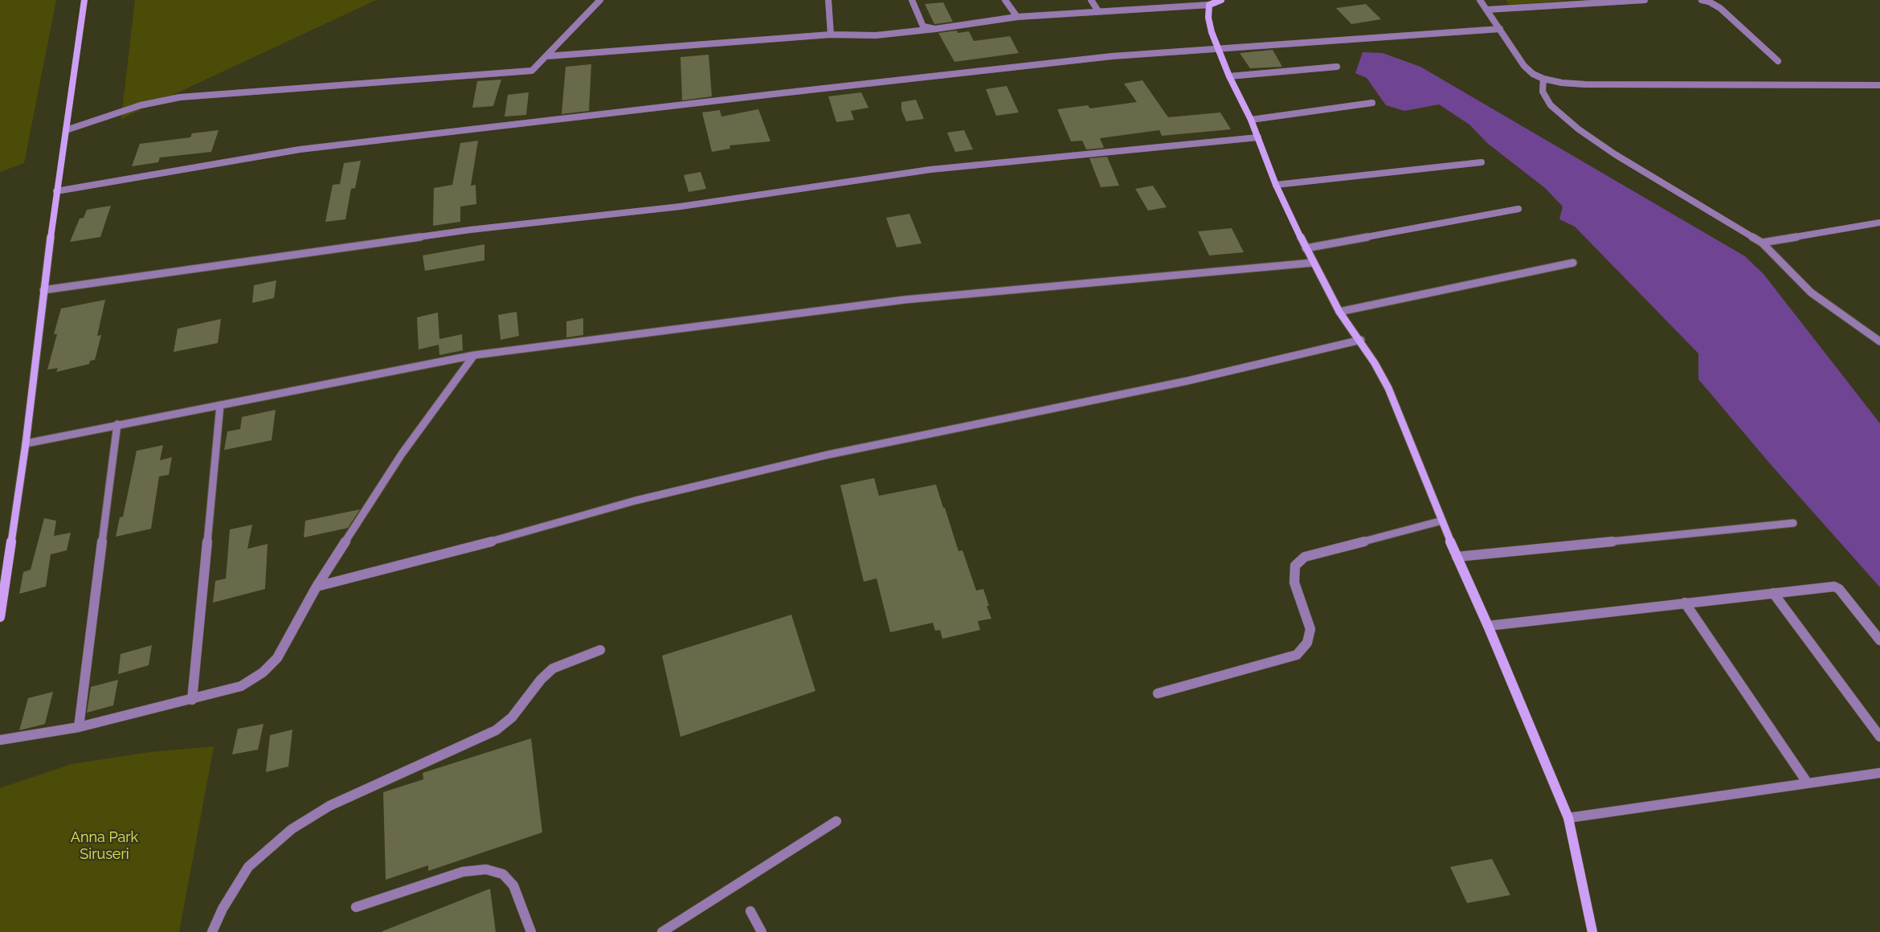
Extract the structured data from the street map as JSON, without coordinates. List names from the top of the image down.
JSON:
{
  "parks": ["Anna Park Siruseri"]
}
